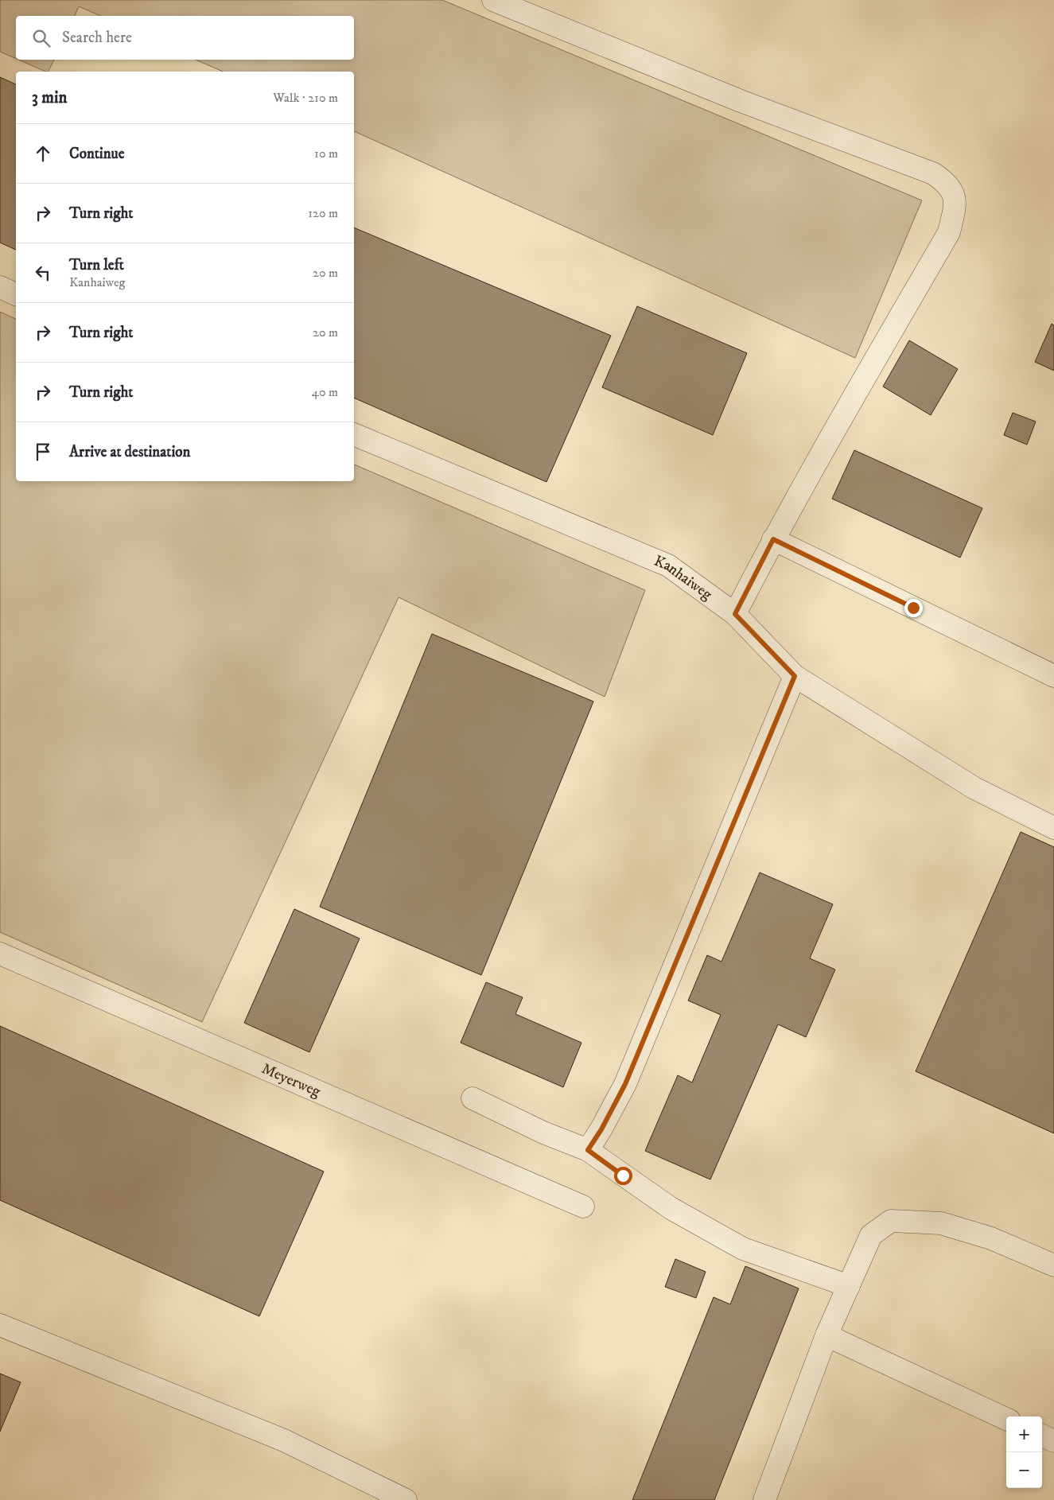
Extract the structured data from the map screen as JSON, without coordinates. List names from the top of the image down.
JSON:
{
  "streets": {
    "street": ["Kanhaiweg", "Meyerweg"]
  },
  "page": {
    "search": "Search here",
    "heading": ["3 min", "Walk · 210 m"],
    "list": [
      ["Continue", "10 m"],
      ["Turn right", "120 m"],
      ["Turn left", "Kanhaiweg", "20 m"],
      ["Turn right", "20 m"],
      ["Turn right", "40 m"],
      "Arrive at destination"
    ],
    "map_buttons": ["+", "−"]
  }
}
